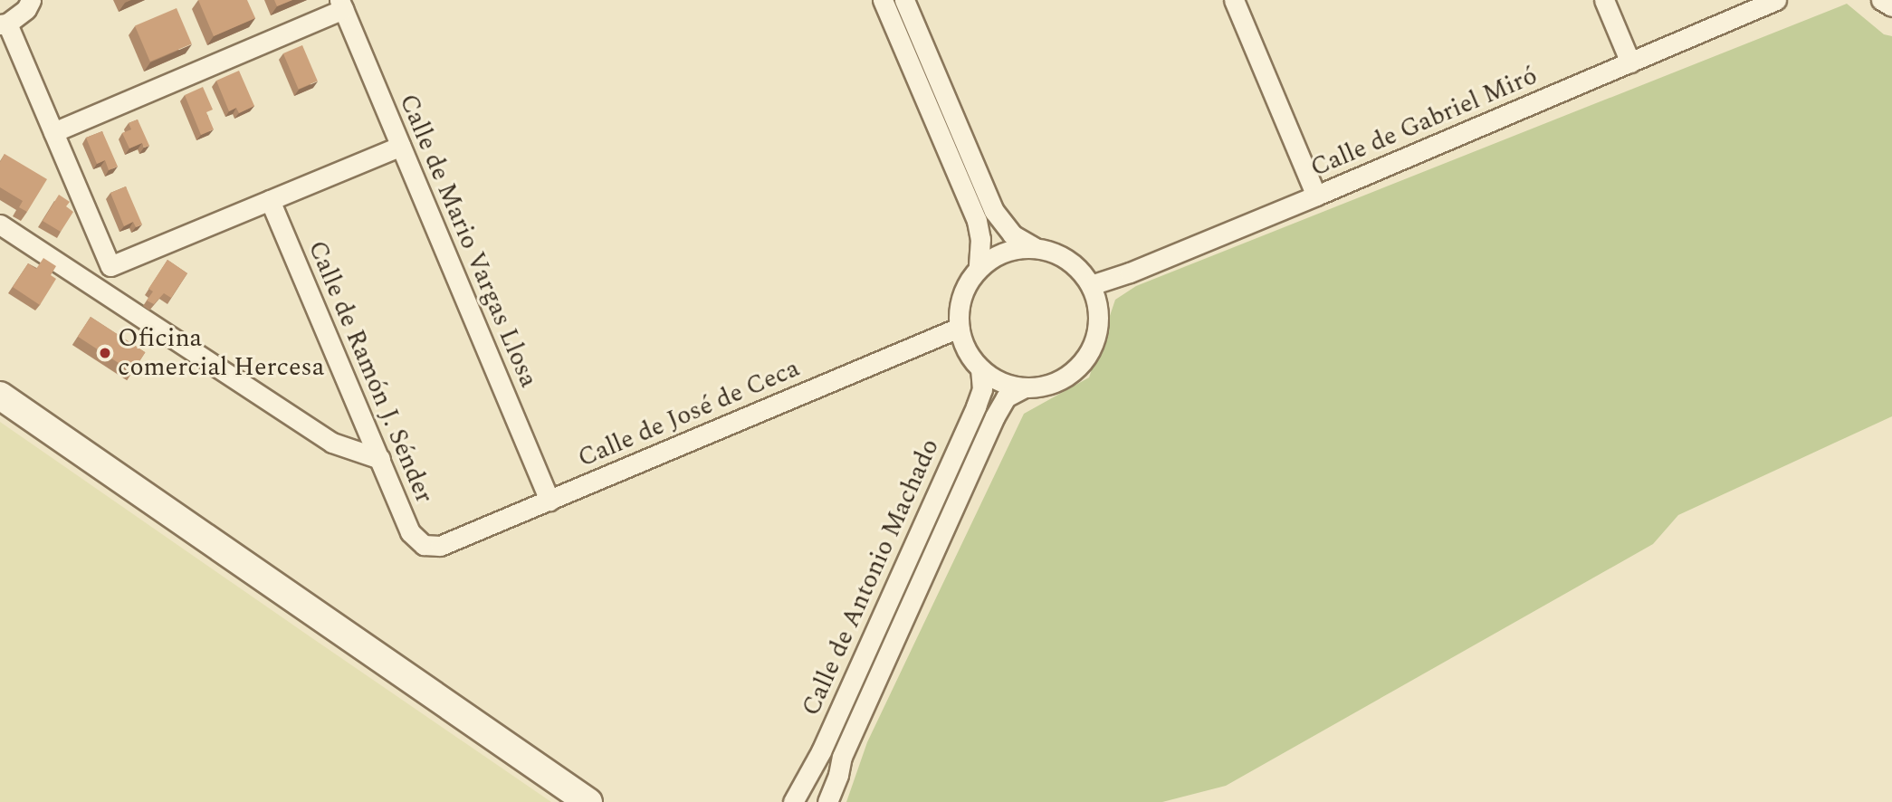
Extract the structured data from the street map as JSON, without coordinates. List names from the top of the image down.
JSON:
{
  "streets": {
    "street": [
      "Calle de Gabriel Miró",
      "Calle de Mario Vargas Llosa",
      "Calle de Ramón J. Sénder",
      "Calle de José de Ceca",
      "Calle de Antonio Machado"
    ]
  },
  "crossings": [
    ["Calle de Gabriel Miró", "Calle de José de Ceca"],
    ["Calle de Gabriel Miró", "Calle de Antonio Machado"],
    ["Calle de Mario Vargas Llosa", "Calle de José de Ceca"],
    ["Calle de Ramón J. Sénder", "Calle de José de Ceca"],
    ["Calle de José de Ceca", "Calle de Antonio Machado"]
  ],
  "places": ["Oficina comercial Hercesa"]
}
